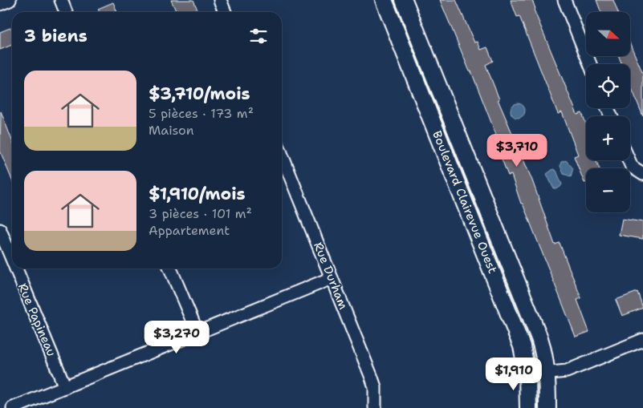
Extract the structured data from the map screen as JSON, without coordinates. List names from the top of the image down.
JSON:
{
  "streets": {
    "street": ["Boulevard Clairevue Ouest", "Rue Durham", "Rue Papineau"]
  },
  "north": "right",
  "page": {
    "map_buttons": ["+", "−"],
    "heading": "3 biens",
    "list": [
      {
        "name": "$3,710/mois",
        "note": "5 pièces · 173 m² · Maison"
      },
      {
        "name": "$1,910/mois",
        "note": "3 pièces · 101 m² · Appartement"
      }
    ],
    "price": ["$3,710", "$3,270", "$1,910"]
  }
}
